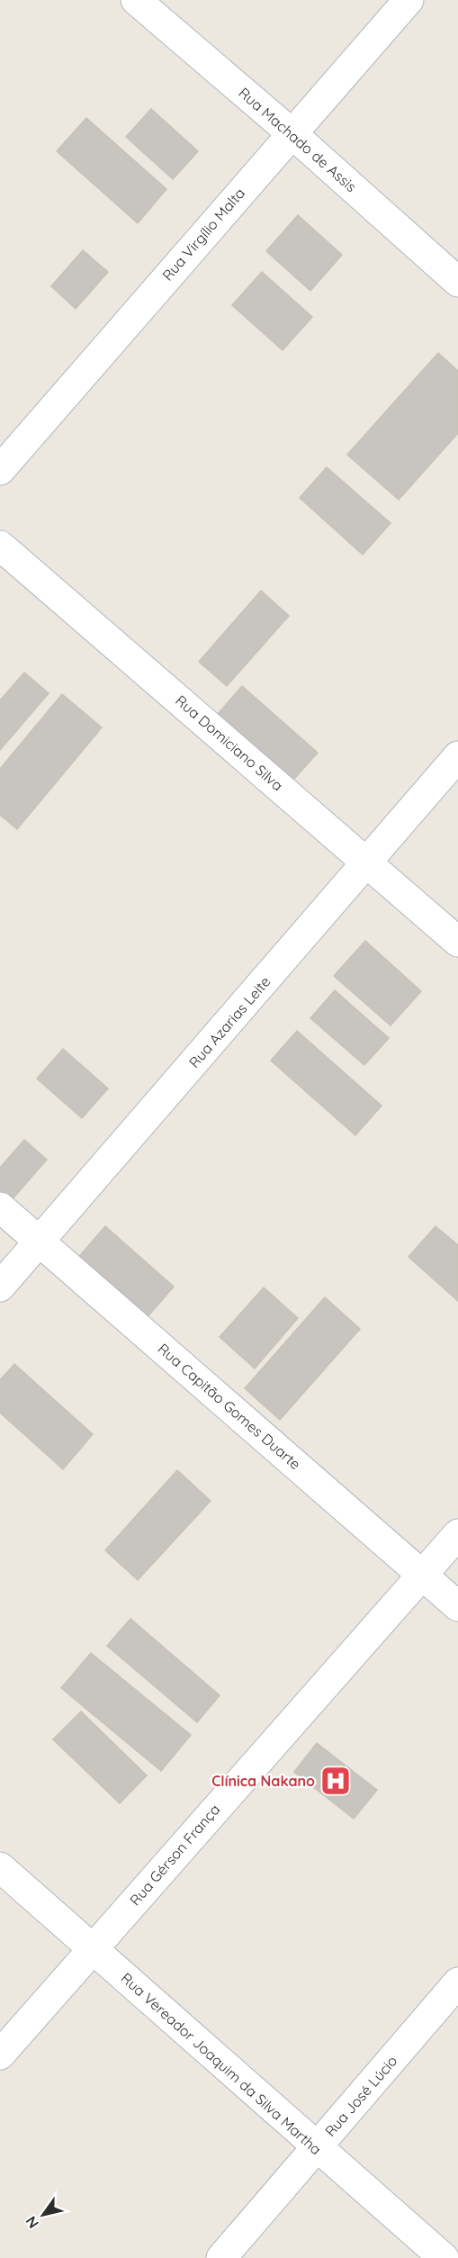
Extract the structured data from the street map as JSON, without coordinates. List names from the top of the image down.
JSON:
{
  "streets": {
    "street": [
      "Rua Machado de Assis",
      "Rua Virgílio Malta",
      "Rua Domiciano Silva",
      "Rua Azarias Leite",
      "Rua Capitão Gomes Duarte",
      "Rua Gérson França",
      "Rua Vereador Joaquim da Silva Martha",
      "Rua José Lúcio"
    ]
  },
  "crossings": [
    ["Rua Machado de Assis", "Rua Virgílio Malta"],
    ["Rua Domiciano Silva", "Rua Azarias Leite"],
    ["Rua Azarias Leite", "Rua Capitão Gomes Duarte"],
    ["Rua Capitão Gomes Duarte", "Rua Gérson França"],
    ["Rua Gérson França", "Rua Vereador Joaquim da Silva Martha"],
    ["Rua Vereador Joaquim da Silva Martha", "Rua José Lúcio"]
  ],
  "places": {
    "hospital": ["Clínica Nakano"]
  },
  "north": "bottom left"
}
